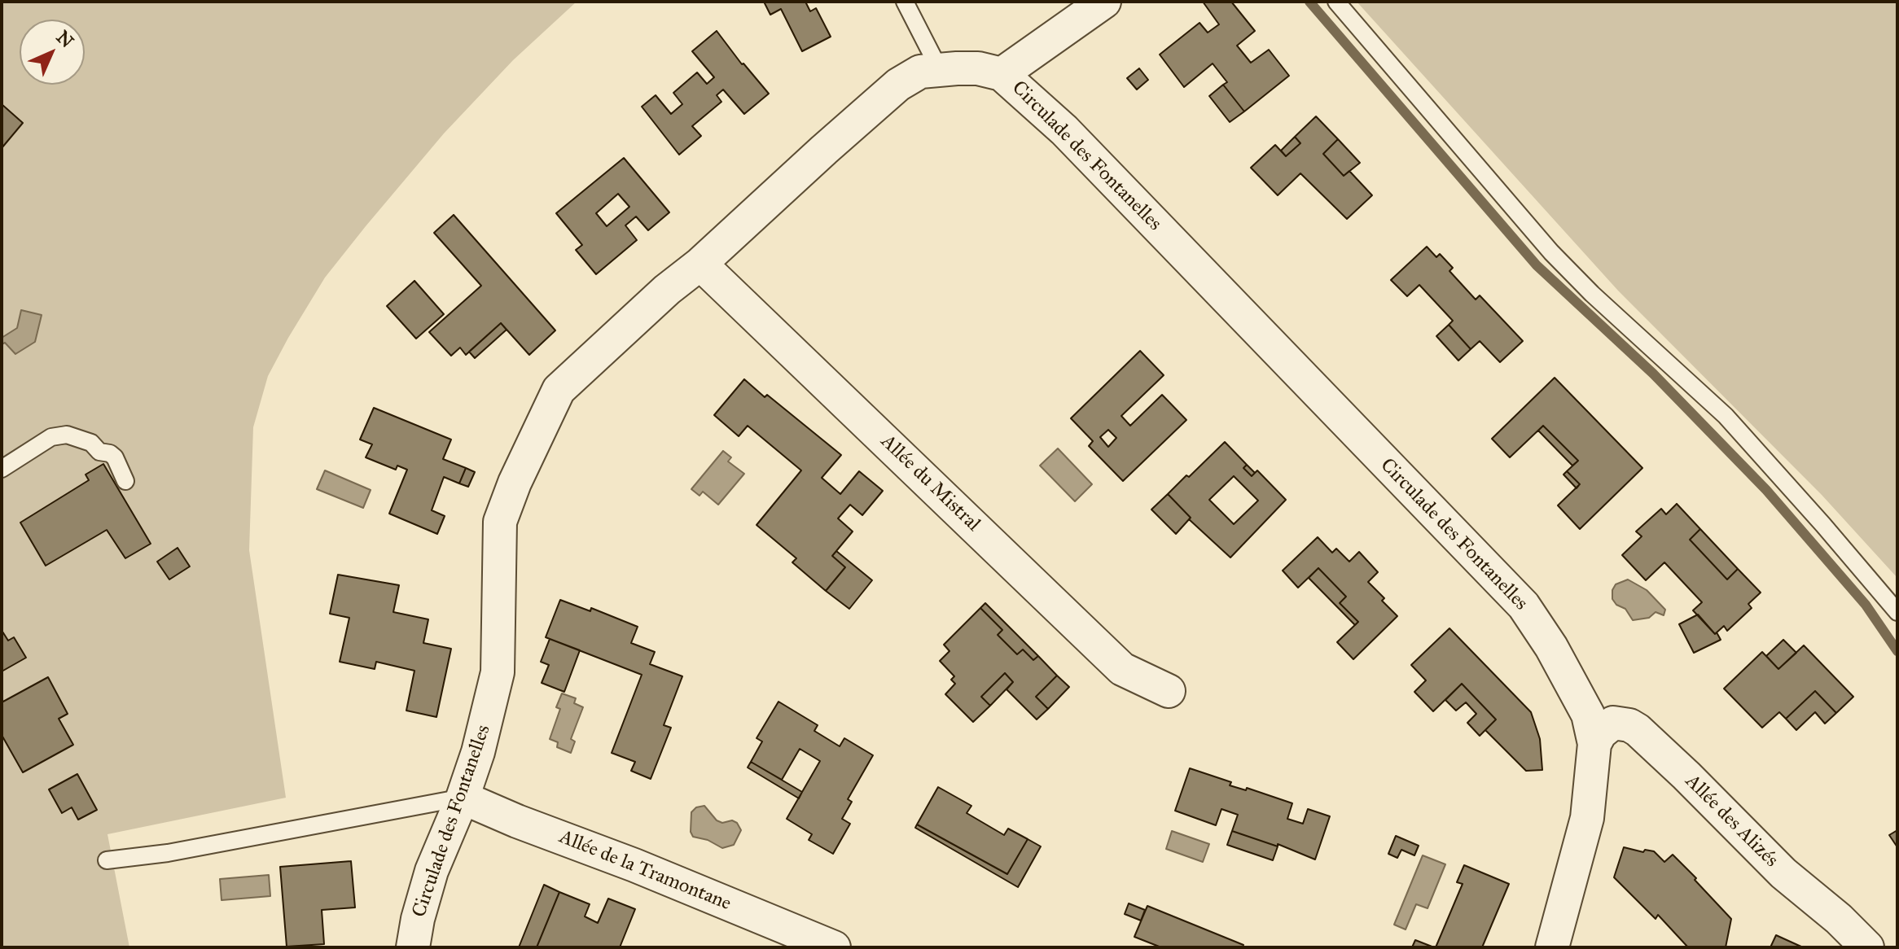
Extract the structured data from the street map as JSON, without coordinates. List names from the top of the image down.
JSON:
{
  "streets": {
    "street": [
      "Circulade des Fontanelles",
      "Allée du Mistral",
      "Allée des Alizés",
      "Allée de la Tramontane"
    ]
  },
  "crossings": [
    ["Circulade des Fontanelles", "Allée du Mistral"],
    ["Circulade des Fontanelles", "Allée des Alizés"],
    ["Circulade des Fontanelles", "Allée de la Tramontane"]
  ],
  "north": "top right"
}
